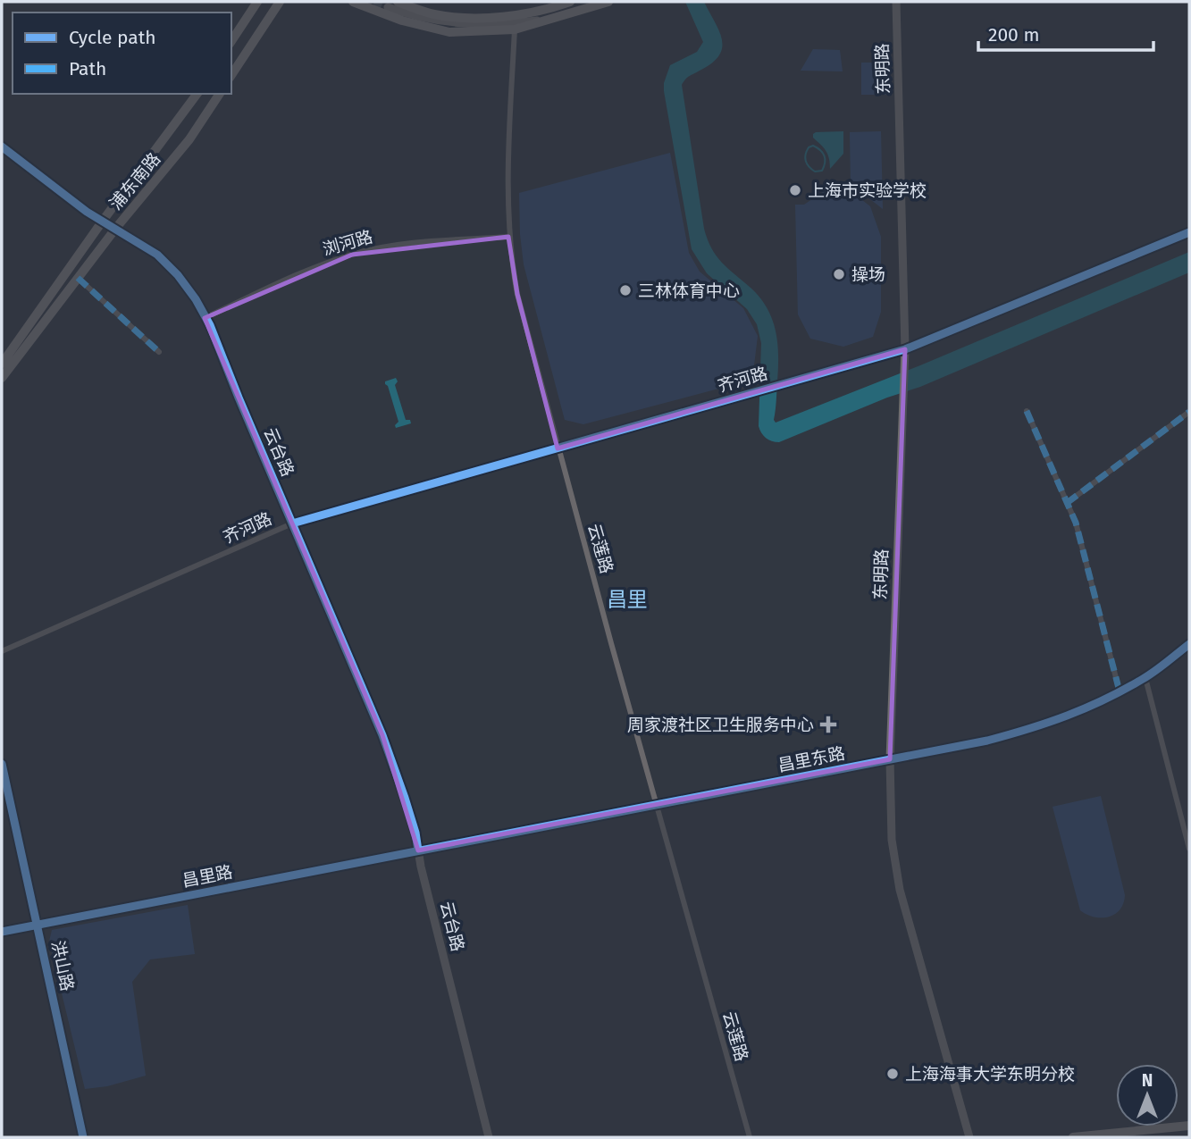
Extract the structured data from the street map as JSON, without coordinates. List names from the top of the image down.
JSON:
{
  "streets": {
    "main road": ["浦东南路"],
    "street": [
      "东明路",
      "浏河路",
      "齐河路",
      "云台路",
      "云莲路",
      "昌里东路",
      "昌里路",
      "洪山路"
    ]
  },
  "crossings": [
    ["东明路", "齐河路"],
    ["东明路", "昌里东路"],
    ["浦东南路", "云台路"],
    ["浏河路", "云台路"],
    ["浏河路", "云莲路"],
    ["齐河路", "云台路"],
    ["齐河路", "云莲路"],
    ["云台路", "昌里东路"],
    ["云台路", "昌里路"],
    ["云莲路", "昌里东路"],
    ["昌里东路", "昌里路"],
    ["昌里路", "洪山路"]
  ],
  "districts": ["昌里"],
  "places": {
    "other": [
      "上海市实验学校",
      "操场",
      "三林体育中心",
      "上海海事大学东明分校"
    ],
    "health": ["周家渡社区卫生服务中心"]
  },
  "legend": ["Cycle path", "Path"],
  "scale_bar": "200 m",
  "north": "top"
}
